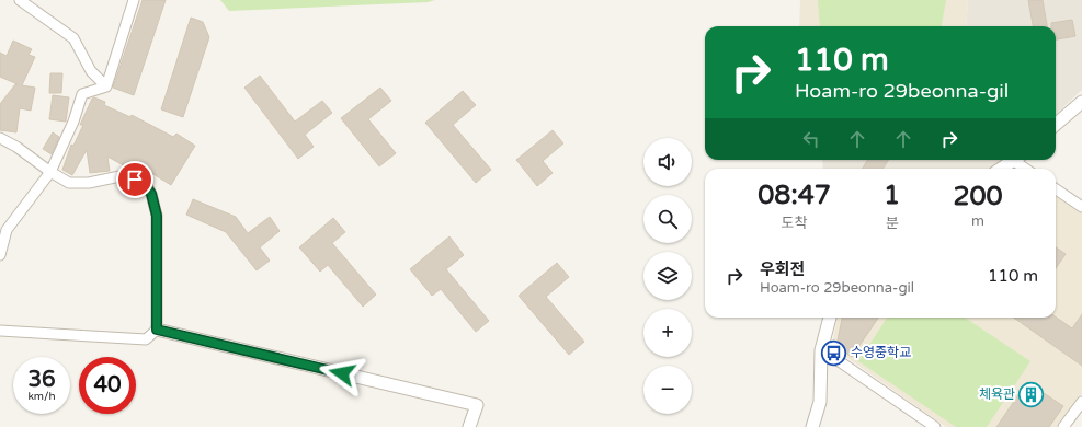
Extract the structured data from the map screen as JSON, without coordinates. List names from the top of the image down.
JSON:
{
  "places": {
    "bus stop": ["수영중학교"],
    "building": ["체육관"]
  },
  "page": {
    "turn": ["110 m", "Hoam-ro 29beonna-gil"],
    "map_buttons": ["+", "−"],
    "eta": [
      "08:47",
      "도착",
      "1",
      "분",
      "200",
      "m"
    ],
    "list": [
      {
        "name": "우회전",
        "note": "Hoam-ro 29beonna-gil",
        "value": "110 m"
      }
    ],
    "speed": "36 km/h",
    "limit": "40"
  }
}
